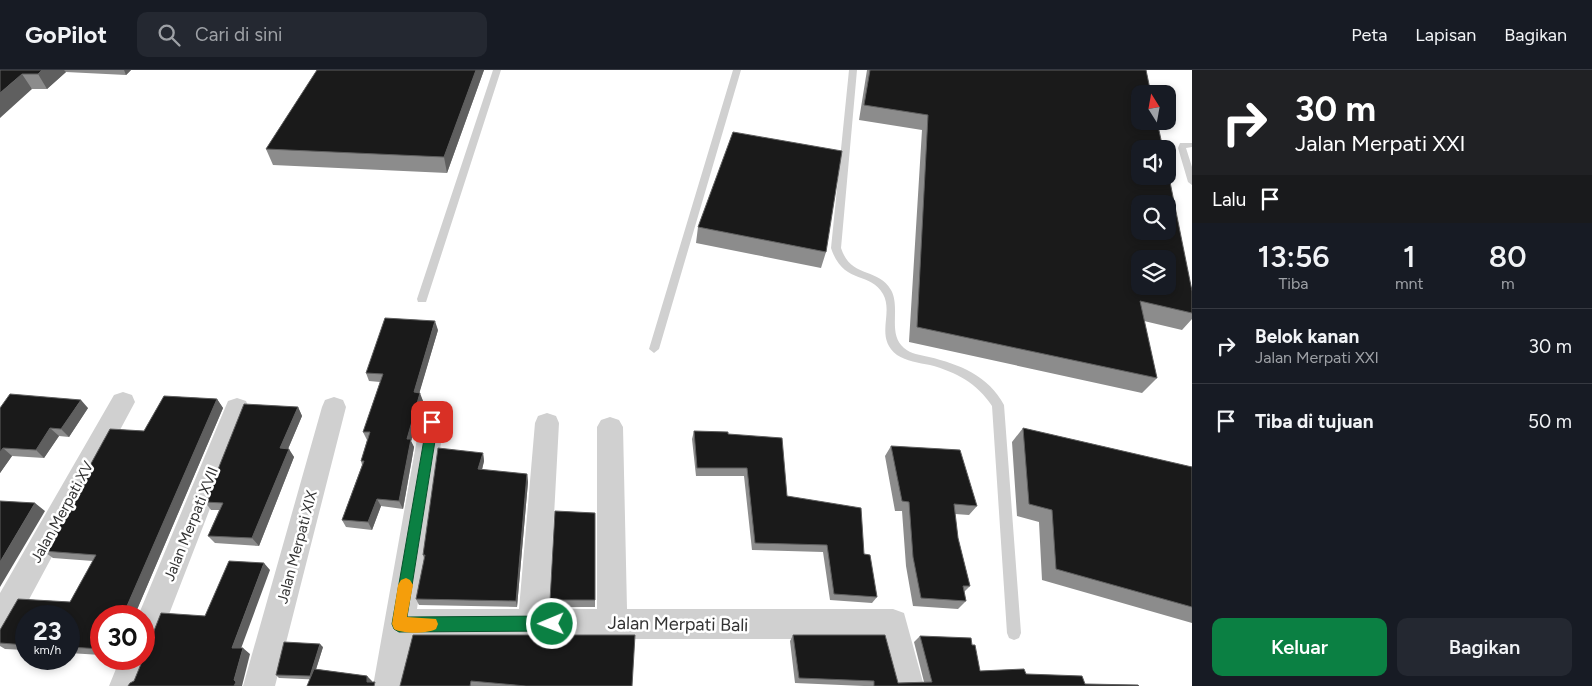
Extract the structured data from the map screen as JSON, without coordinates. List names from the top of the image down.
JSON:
{
  "streets": {
    "street": [
      "Jalan Merpati XV",
      "Jalan Merpati XVII",
      "Jalan Merpati XIX",
      "Jalan Merpati Bali"
    ]
  },
  "north": "top",
  "page": {
    "header": "GoPilot",
    "search": "Cari di sini",
    "nav": ["Peta", "Lapisan", "Bagikan"],
    "turn": ["30 m", "Jalan Merpati XXI"],
    "then": "Lalu",
    "eta": [
      "13:56",
      "Tiba",
      "1",
      "mnt",
      "80",
      "m"
    ],
    "list": [
      {
        "name": "Belok kanan",
        "note": "Jalan Merpati XXI",
        "value": "30 m"
      },
      {
        "name": "Tiba di tujuan",
        "value": "50 m"
      }
    ],
    "speed": "23 km/h",
    "limit": "30",
    "buttons": ["Keluar", "Bagikan"]
  }
}
